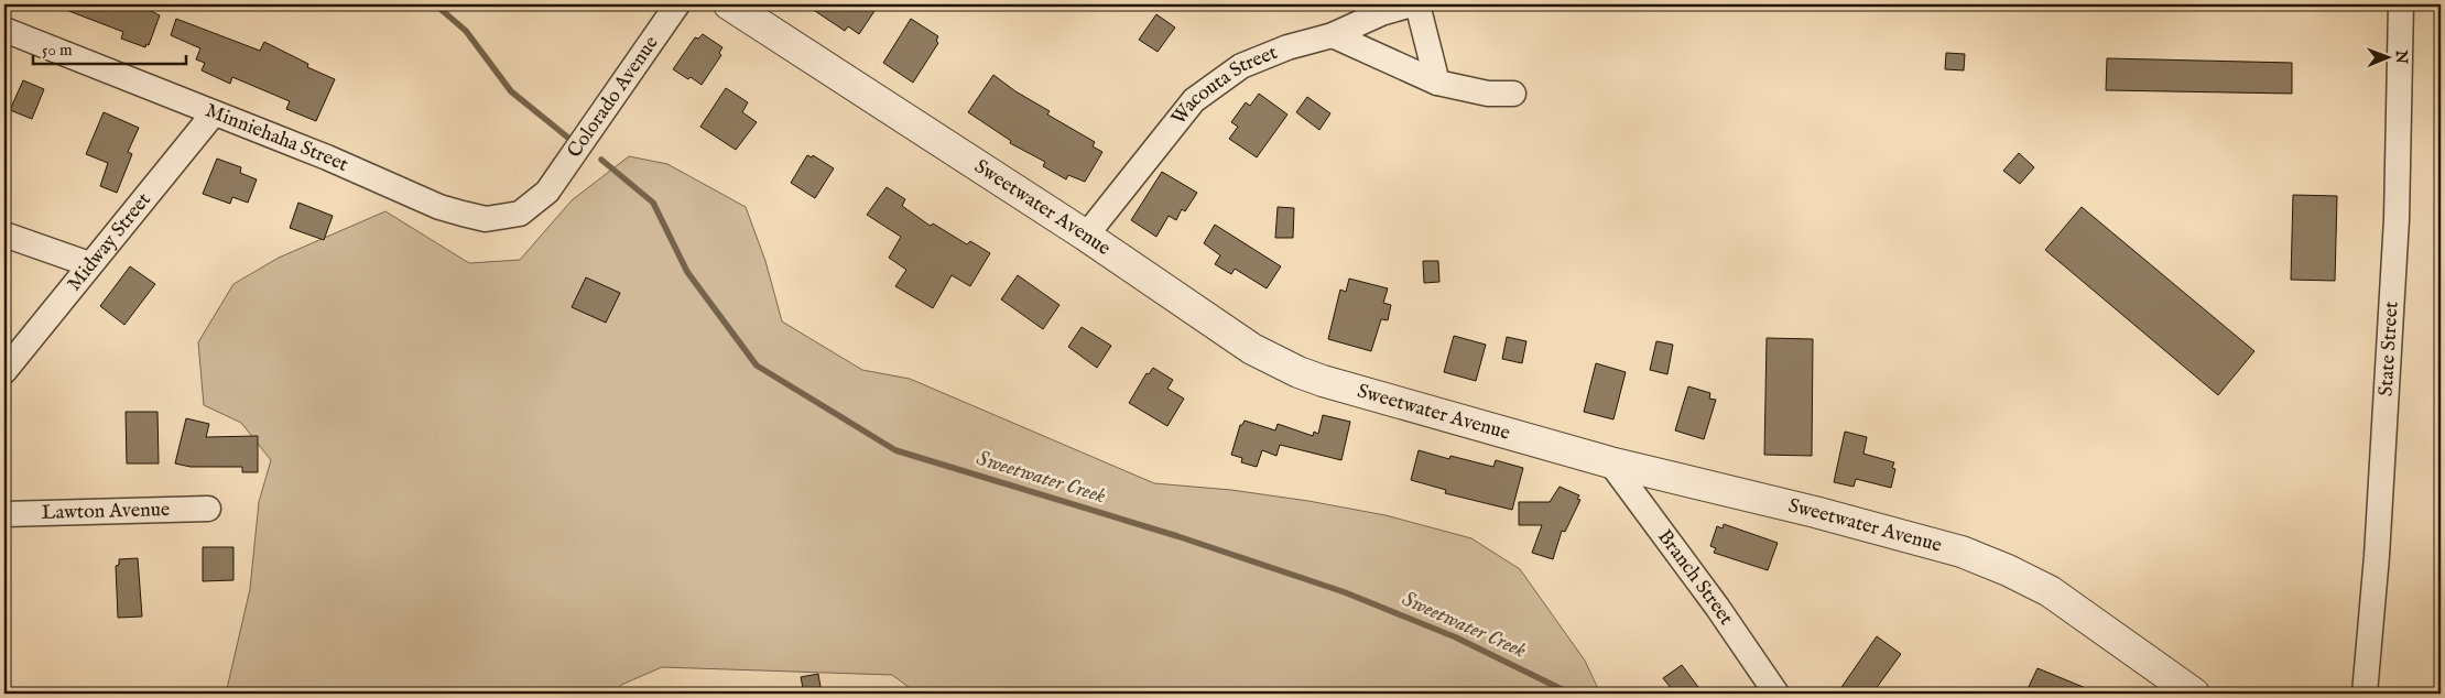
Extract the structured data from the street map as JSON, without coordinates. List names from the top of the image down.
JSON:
{
  "streets": {
    "street": [
      "Wacouta Street",
      "Colorado Avenue",
      "Minniehaha Street",
      "Sweetwater Avenue",
      "Midway Street",
      "State Street",
      "Lawton Avenue",
      "Branch Street"
    ]
  },
  "crossings": [
    ["Wacouta Street", "Sweetwater Avenue"],
    ["Colorado Avenue", "Minniehaha Street"],
    ["Minniehaha Street", "Midway Street"],
    ["Sweetwater Avenue", "Branch Street"]
  ],
  "water": ["Sweetwater Creek"],
  "scale_bar": "50 m",
  "north": "right"
}
